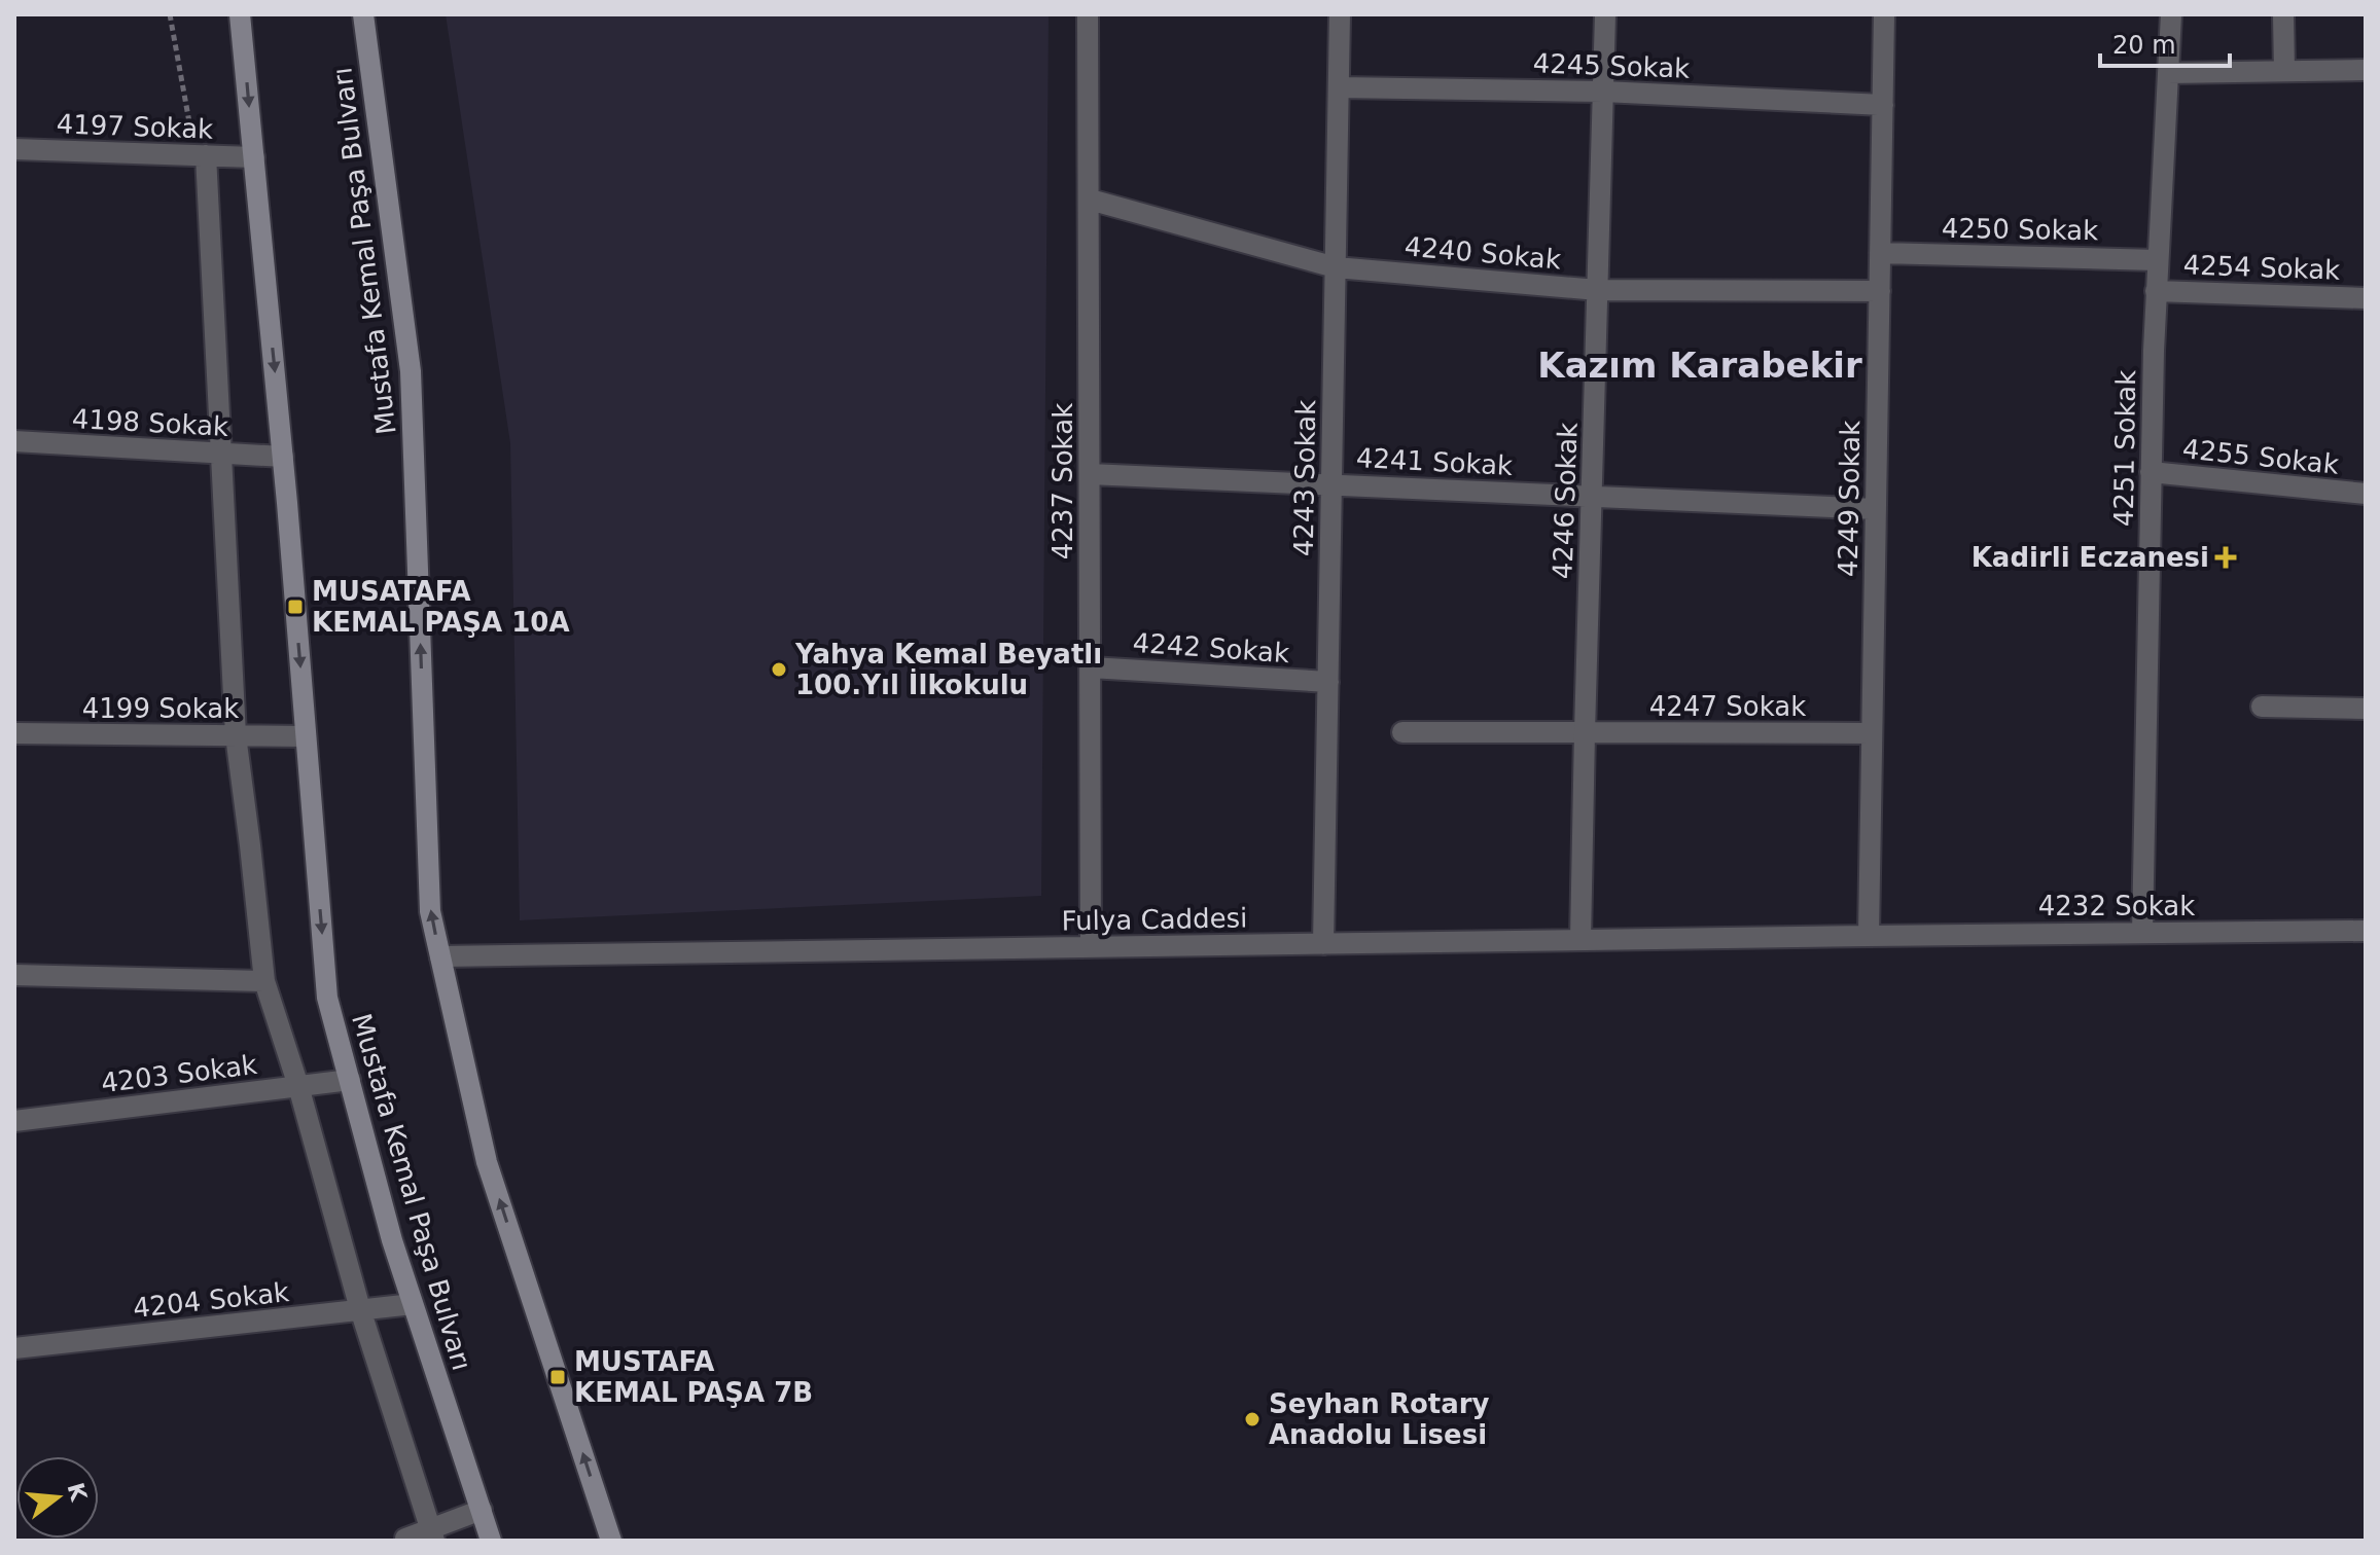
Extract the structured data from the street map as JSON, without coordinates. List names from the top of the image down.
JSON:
{
  "streets": {
    "main road": ["Mustafa Kemal Paşa Bulvarı"],
    "street": [
      "4245 Sokak",
      "4197 Sokak",
      "4250 Sokak",
      "4240 Sokak",
      "4254 Sokak",
      "4198 Sokak",
      "4251 Sokak",
      "4255 Sokak",
      "4241 Sokak",
      "4243 Sokak",
      "4237 Sokak",
      "4249 Sokak",
      "4246 Sokak",
      "4242 Sokak",
      "4247 Sokak",
      "4199 Sokak",
      "4232 Sokak",
      "Fulya Caddesi",
      "4203 Sokak",
      "4204 Sokak"
    ]
  },
  "crossings": [
    ["4245 Sokak", "4243 Sokak"],
    ["4245 Sokak", "4249 Sokak"],
    ["4245 Sokak", "4246 Sokak"],
    ["4197 Sokak", "Mustafa Kemal Paşa Bulvarı"],
    ["4250 Sokak", "4251 Sokak"],
    ["4250 Sokak", "4249 Sokak"],
    ["Mustafa Kemal Paşa Bulvarı", "4198 Sokak"],
    ["Mustafa Kemal Paşa Bulvarı", "4199 Sokak"],
    ["Mustafa Kemal Paşa Bulvarı", "Fulya Caddesi"],
    ["Mustafa Kemal Paşa Bulvarı", "4203 Sokak"],
    ["Mustafa Kemal Paşa Bulvarı", "4204 Sokak"],
    ["4240 Sokak", "4243 Sokak"],
    ["4240 Sokak", "4237 Sokak"],
    ["4240 Sokak", "4249 Sokak"],
    ["4240 Sokak", "4246 Sokak"],
    ["4254 Sokak", "4251 Sokak"],
    ["4251 Sokak", "4255 Sokak"],
    ["4251 Sokak", "4232 Sokak"],
    ["4241 Sokak", "4243 Sokak"],
    ["4241 Sokak", "4237 Sokak"],
    ["4241 Sokak", "4249 Sokak"],
    ["4241 Sokak", "4246 Sokak"],
    ["4243 Sokak", "4242 Sokak"],
    ["4243 Sokak", "Fulya Caddesi"],
    ["4237 Sokak", "4242 Sokak"],
    ["4237 Sokak", "Fulya Caddesi"],
    ["4249 Sokak", "4247 Sokak"],
    ["4249 Sokak", "4232 Sokak"],
    ["4249 Sokak", "Fulya Caddesi"],
    ["4246 Sokak", "4247 Sokak"],
    ["4246 Sokak", "Fulya Caddesi"],
    ["4232 Sokak", "Fulya Caddesi"]
  ],
  "districts": ["Kazım Karabekir"],
  "places": {
    "health": ["Kadirli Eczanesi"],
    "transit": ["MUSATAFA KEMAL PAŞA 10A", "MUSTAFA KEMAL PAŞA 7B"],
    "other": ["Yahya Kemal Beyatlı 100.Yıl İlkokulu", "Seyhan Rotary Anadolu Lisesi"]
  },
  "scale_bar": "20 m",
  "north": "right"
}
